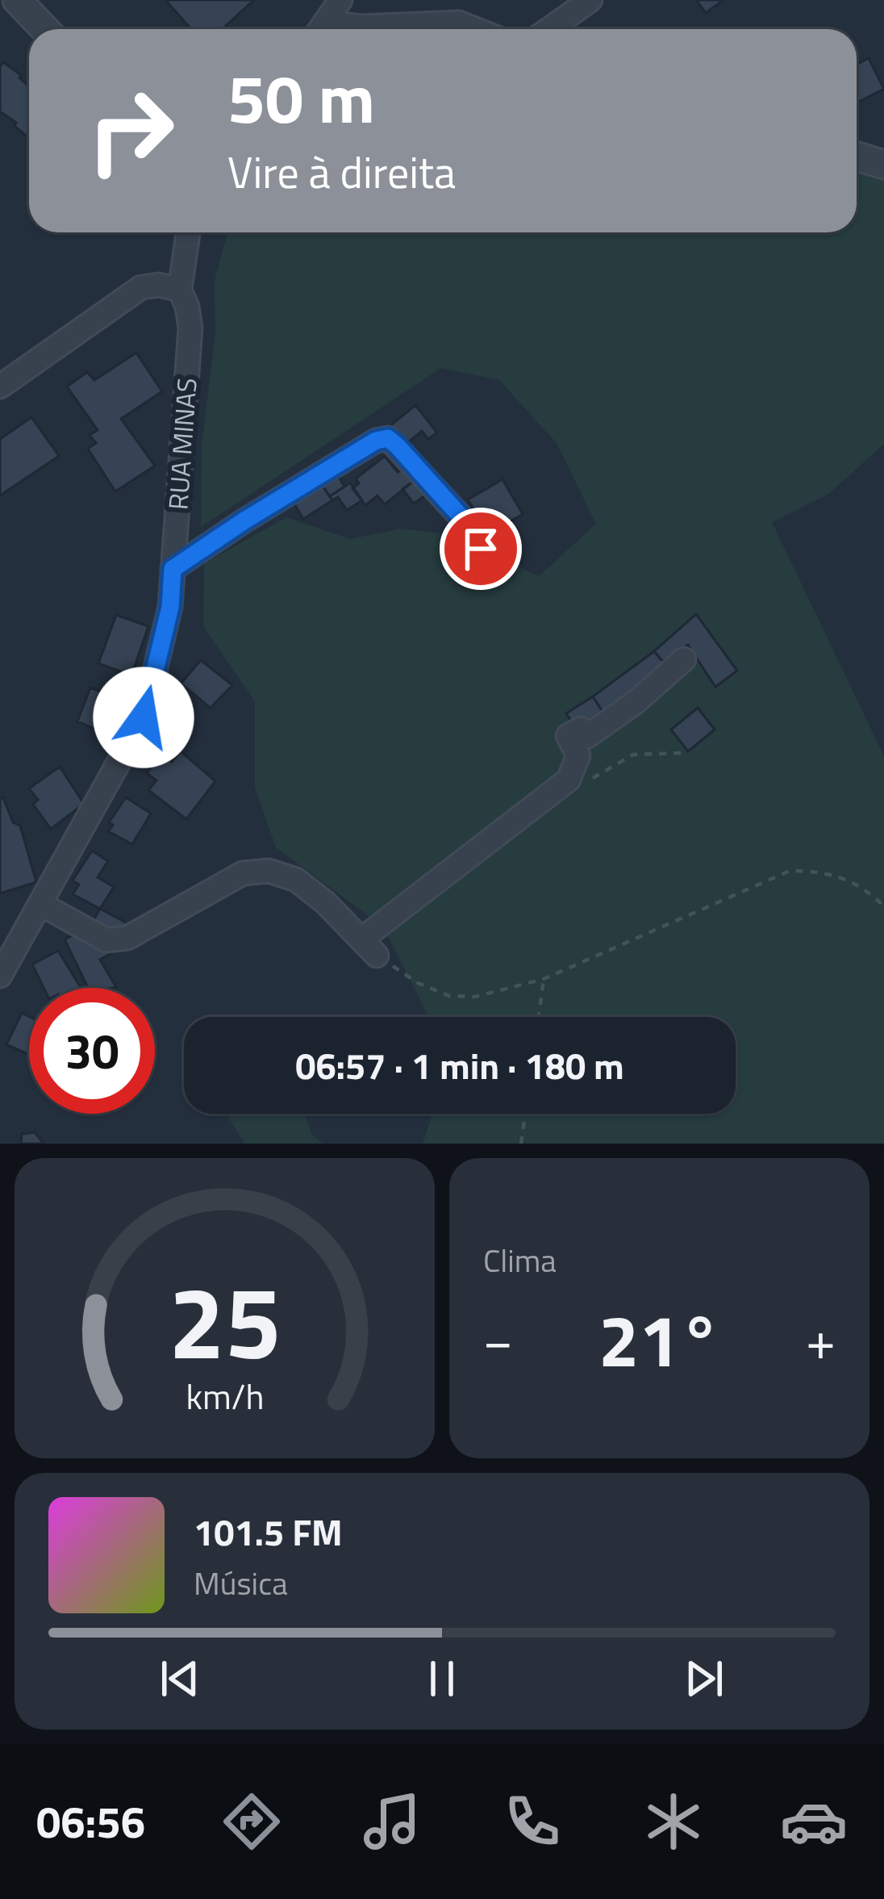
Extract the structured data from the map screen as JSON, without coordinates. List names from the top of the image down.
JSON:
{
  "streets": {
    "street": ["RUA MINAS"]
  },
  "page": {
    "turn": ["50 m", "Vire à direita"],
    "limit": "30",
    "trip": "06:57 · 1 min · 180 m",
    "tile": "Clima",
    "heat": ["−", "21°", "+"],
    "song": ["101.5 FM", "Música"],
    "tabs": "06:56",
    "gauge": ["25", "km/h"]
  }
}
